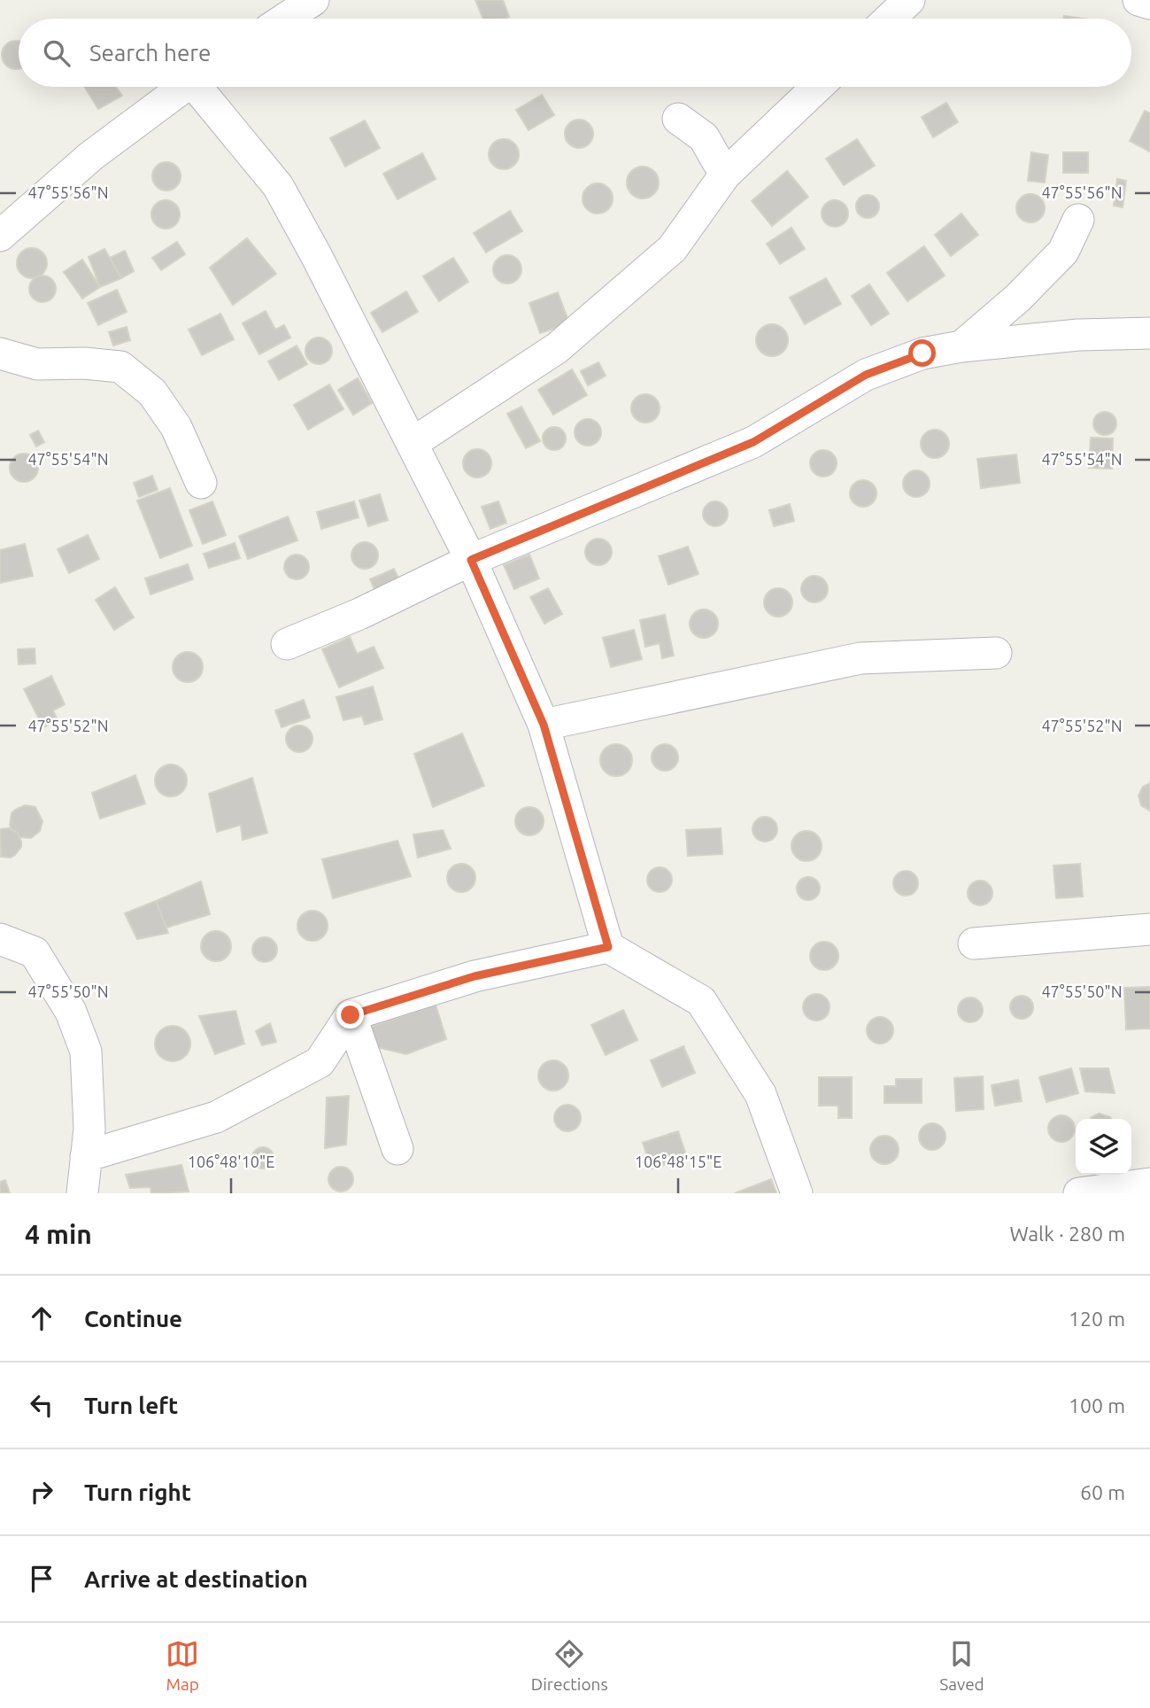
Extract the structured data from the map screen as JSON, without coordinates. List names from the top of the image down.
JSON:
{
  "page": {
    "search": "Search here",
    "heading": ["4 min", "Walk · 280 m"],
    "list": [
      ["Continue", "120 m"],
      ["Turn left", "100 m"],
      ["Turn right", "60 m"],
      "Arrive at destination"
    ],
    "nav": ["Map", "Directions", "Saved"]
  },
  "coordinates": [
    "47°55'56\"N",
    "47°55'54\"N",
    "47°55'52\"N",
    "47°55'50\"N",
    "106°48'10\"E",
    "106°48'15\"E"
  ]
}
